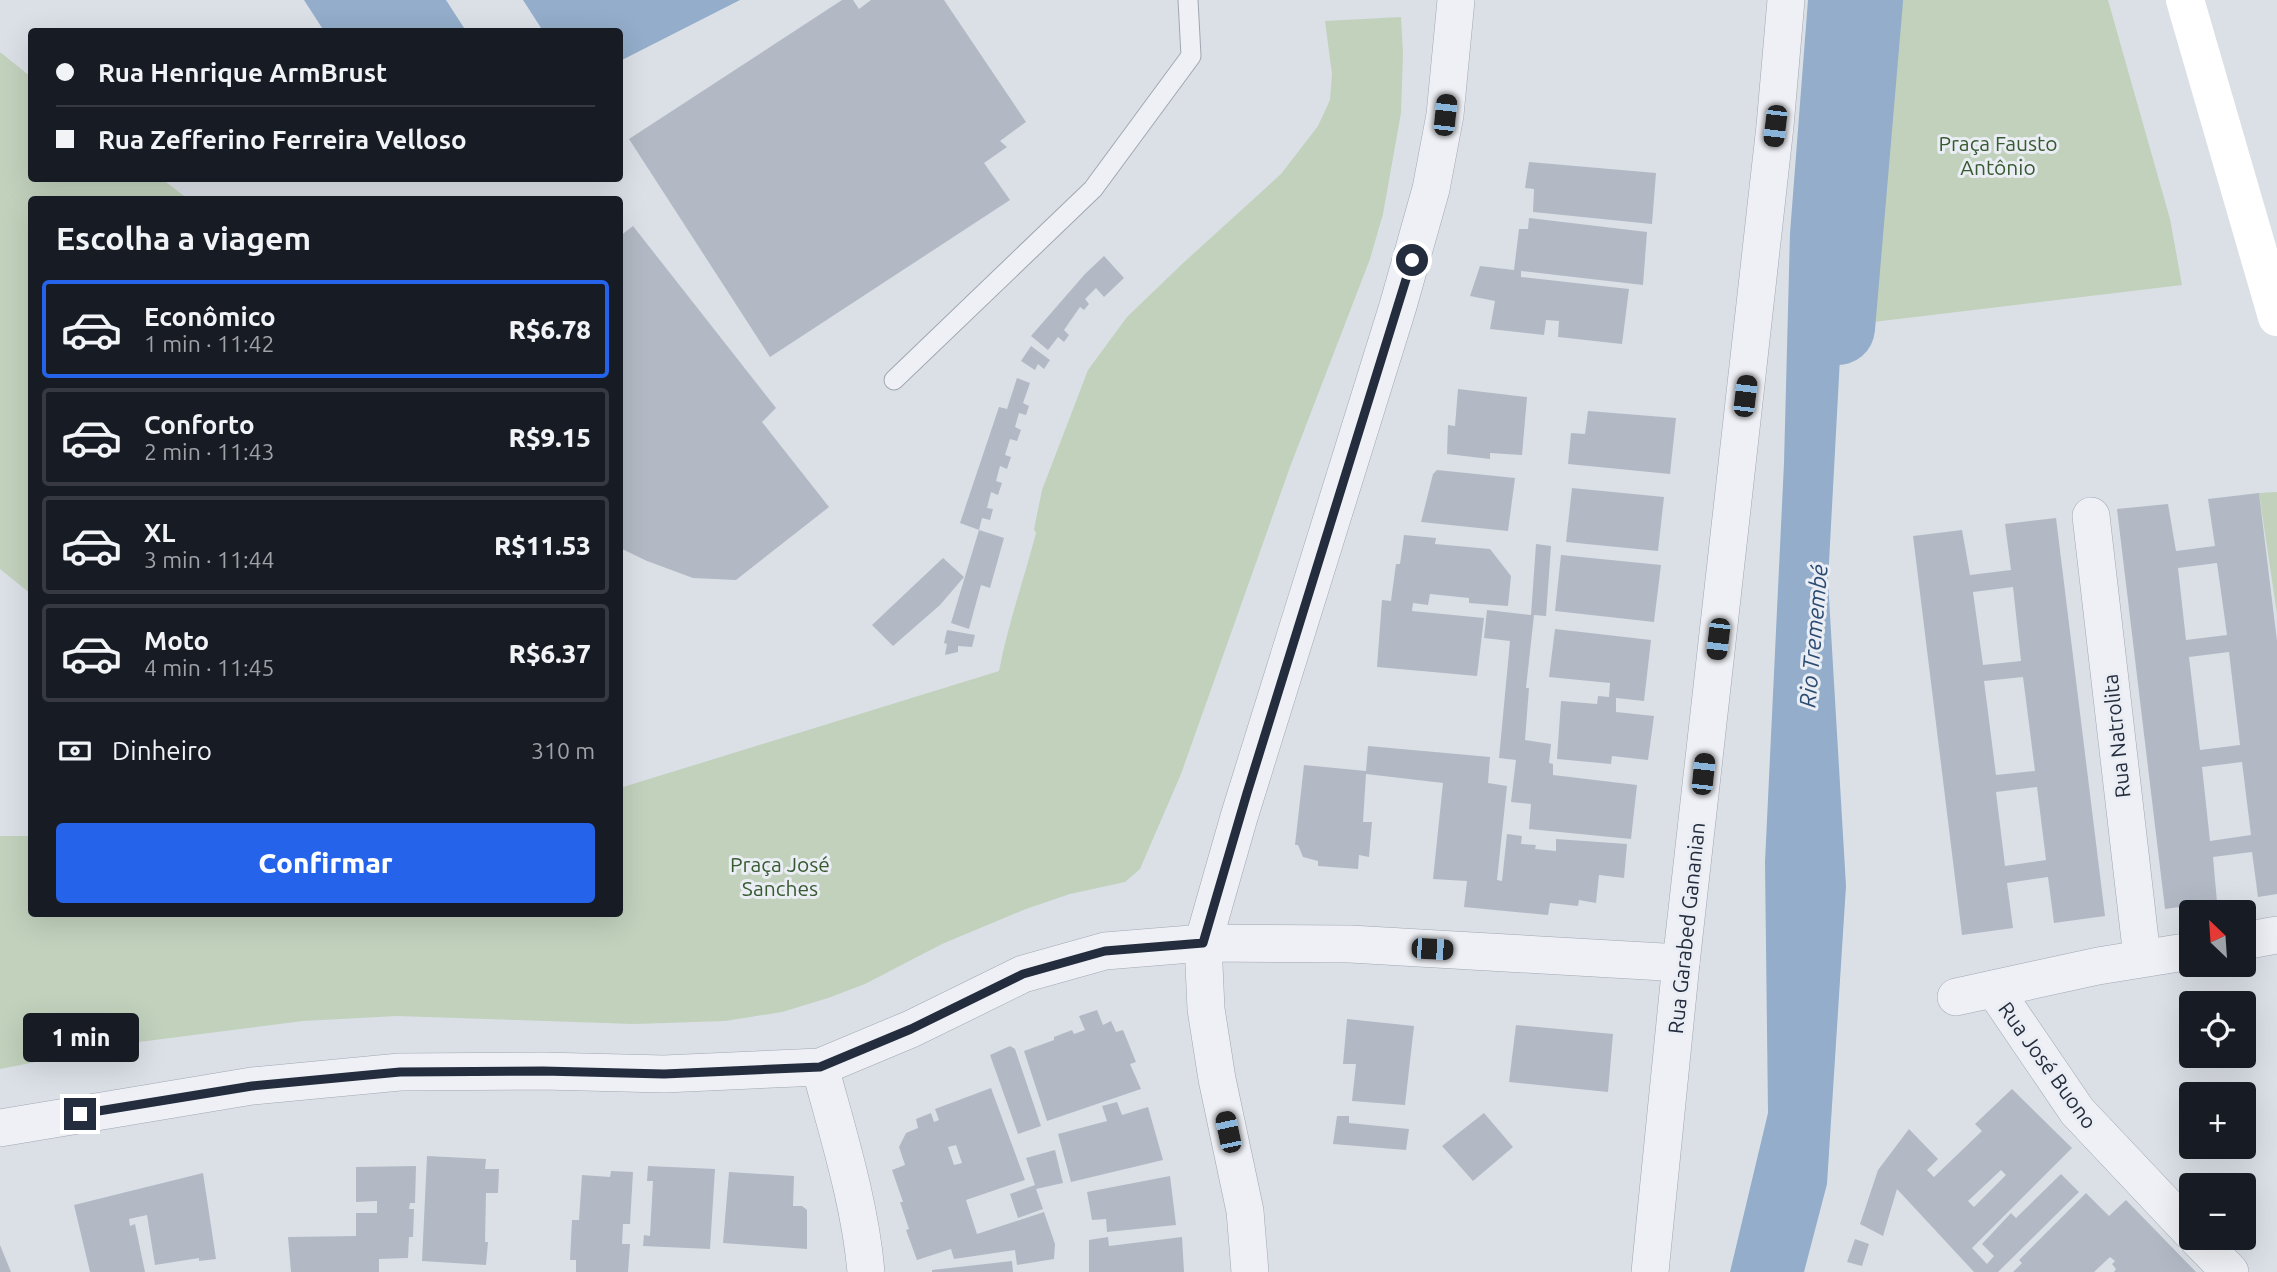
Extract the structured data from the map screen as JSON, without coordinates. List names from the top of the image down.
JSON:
{
  "streets": {
    "street": ["Rua Natrolita", "Rua Garabed Gananian", "Rua José Buono"]
  },
  "water": ["Rio Tremembé"],
  "parks": ["Praça Fausto Antônio", "Praça José Sanches"],
  "north": "top left",
  "page": {
    "banner": ["Rua Henrique ArmBrust", "Rua Zefferino Ferreira Velloso"],
    "heading": "Escolha a viagem",
    "list": [
      {
        "name": "Econômico",
        "note": "1 min · 11:42",
        "value": "R$6.78"
      },
      {
        "name": "Conforto",
        "note": "2 min · 11:43",
        "value": "R$9.15"
      },
      {
        "name": "XL",
        "note": "3 min · 11:44",
        "value": "R$11.53"
      },
      {
        "name": "Moto",
        "note": "4 min · 11:45",
        "value": "R$6.37"
      }
    ],
    "pay": ["Dinheiro", "310 m"],
    "buttons": "Confirmar",
    "map_buttons": ["+", "−"],
    "bubble": "1 min"
  }
}
